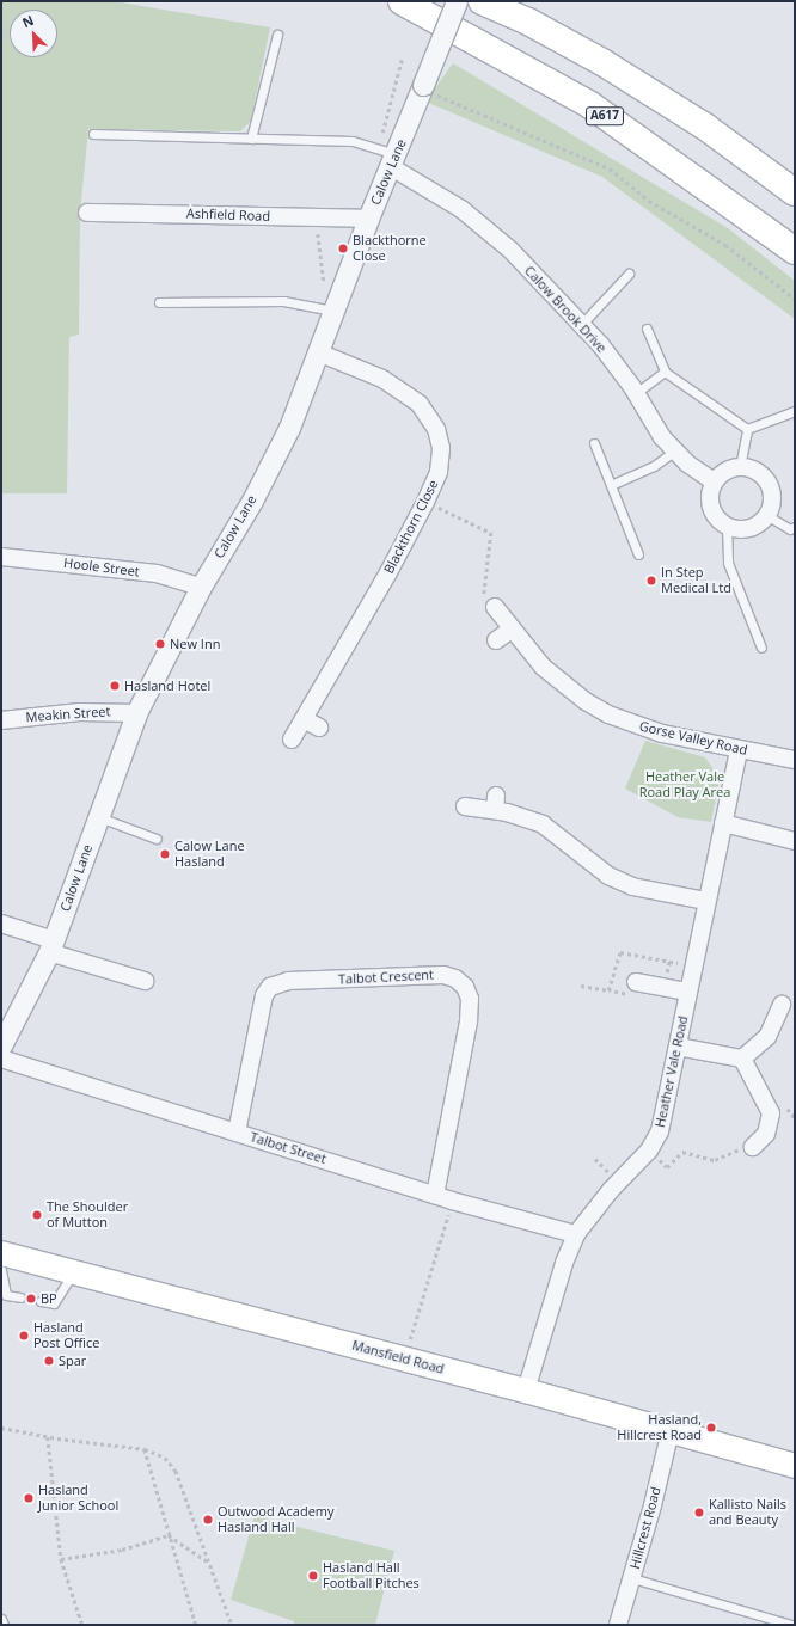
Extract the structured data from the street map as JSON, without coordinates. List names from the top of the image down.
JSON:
{
  "streets": {
    "highway": ["A617"],
    "main road": ["Mansfield Road"],
    "street": [
      "Calow Lane",
      "Ashfield Road",
      "Calow Brook Drive",
      "Blackthorn Close",
      "Hoole Street",
      "Meakin Street",
      "Gorse Valley Road",
      "Talbot Crescent",
      "Heather Vale Road",
      "Talbot Street",
      "Hillcrest Road"
    ]
  },
  "crossings": [
    ["Calow Lane", "Ashfield Road"],
    ["Calow Lane", "Calow Brook Drive"],
    ["Calow Lane", "Blackthorn Close"],
    ["Calow Lane", "Hoole Street"],
    ["Calow Lane", "Meakin Street"],
    ["Gorse Valley Road", "Heather Vale Road"],
    ["Talbot Crescent", "Talbot Street"],
    ["Heather Vale Road", "Talbot Street"],
    ["Heather Vale Road", "Mansfield Road"],
    ["Mansfield Road", "Hillcrest Road"]
  ],
  "parks": ["Heather Vale Road Play Area"],
  "places": [
    "Blackthorne Close",
    "In Step Medical Ltd",
    "New Inn",
    "Hasland Hotel",
    "Calow Lane Hasland",
    "The Shoulder of Mutton",
    "BP",
    "Hasland Post Office",
    "Spar",
    "Hasland, Hillcrest Road",
    "Hasland Junior School",
    "Kallisto Nails and Beauty",
    "Outwood Academy Hasland Hall",
    "Hasland Hall Football Pitches"
  ],
  "north": "top left"
}
